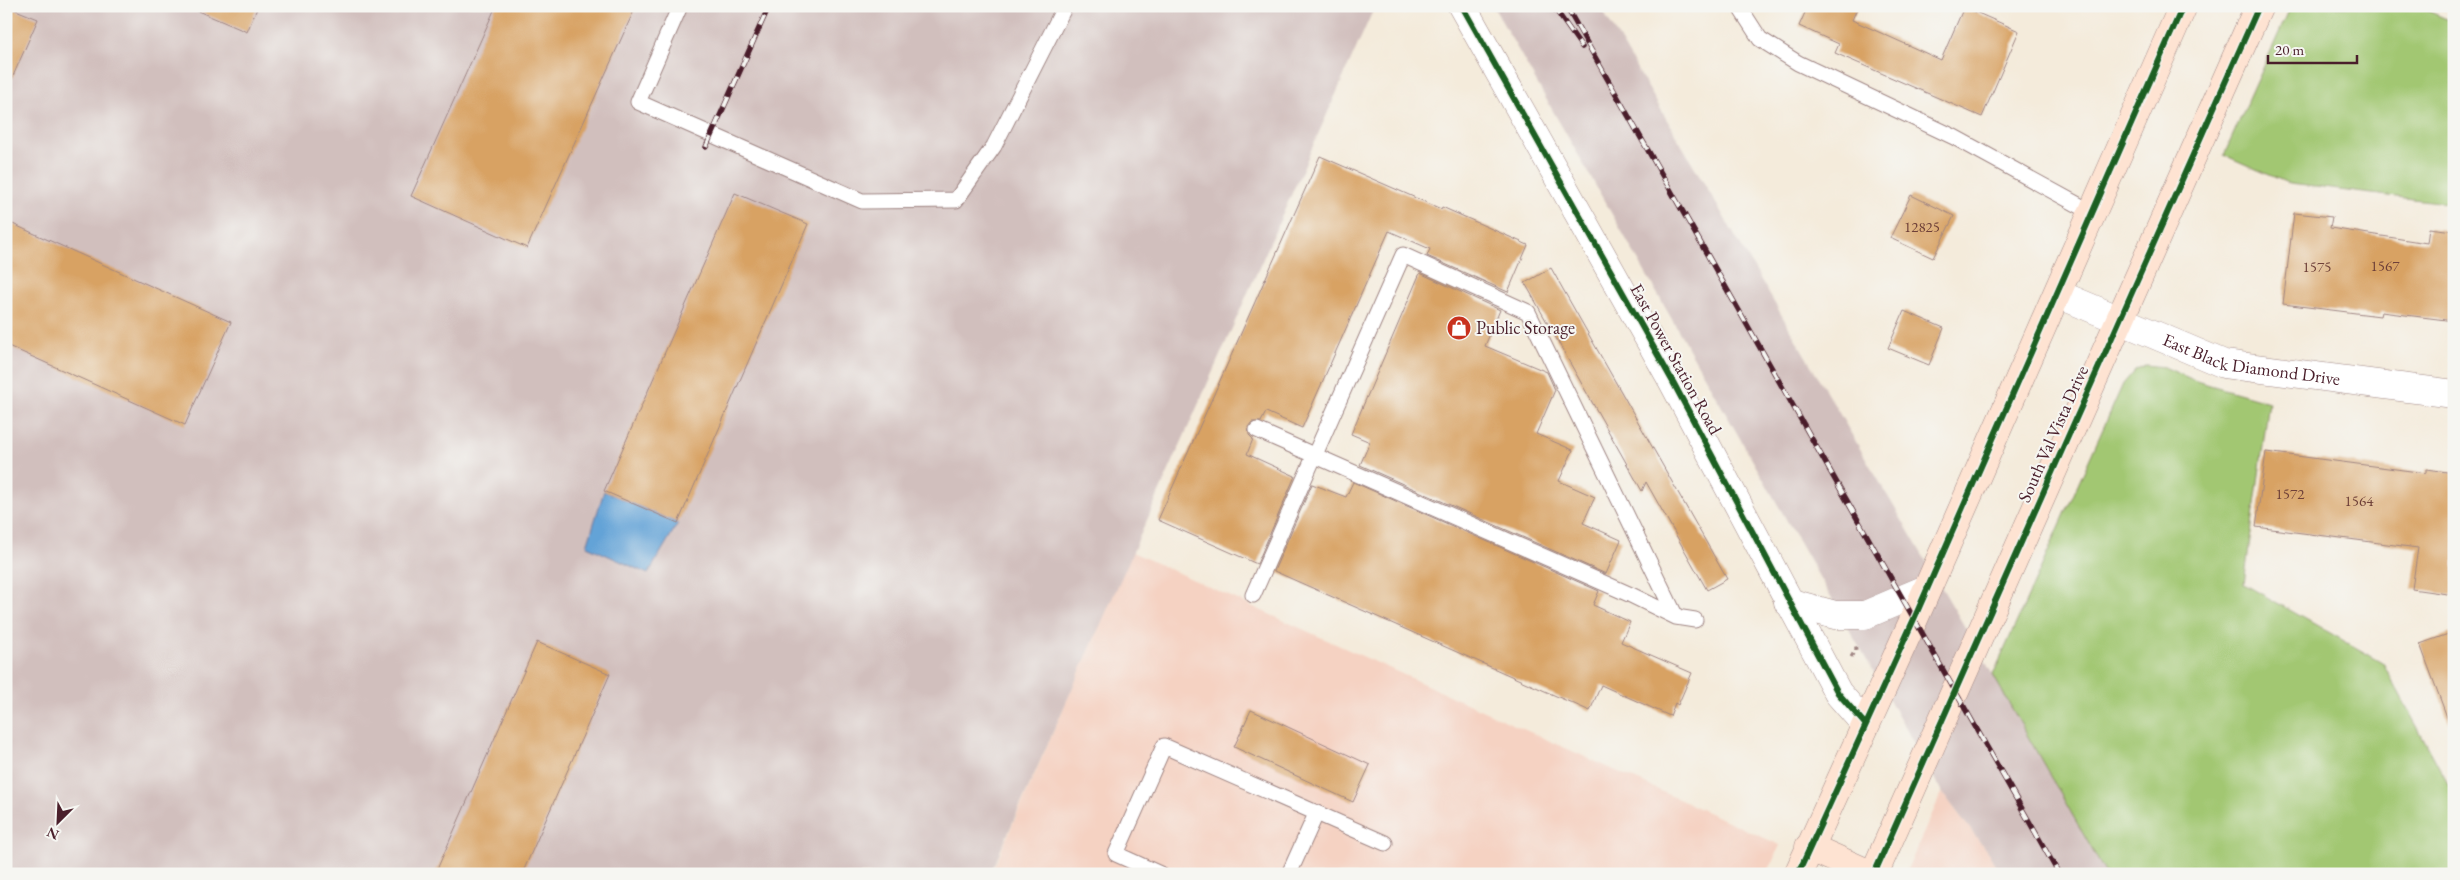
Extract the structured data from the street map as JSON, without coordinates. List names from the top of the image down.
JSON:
{
  "streets": {
    "main road": ["South Val Vista Drive"],
    "street": ["East Black Diamond Drive", "East Power Station Road"]
  },
  "crossings": [
    ["East Black Diamond Drive", "South Val Vista Drive"]
  ],
  "places": {
    "shop": ["Public Storage"]
  },
  "house_numbers": [
    "12825",
    "1567",
    "1575",
    "1572",
    "1564"
  ],
  "scale_bar": "20 m",
  "north": "bottom left"
}
